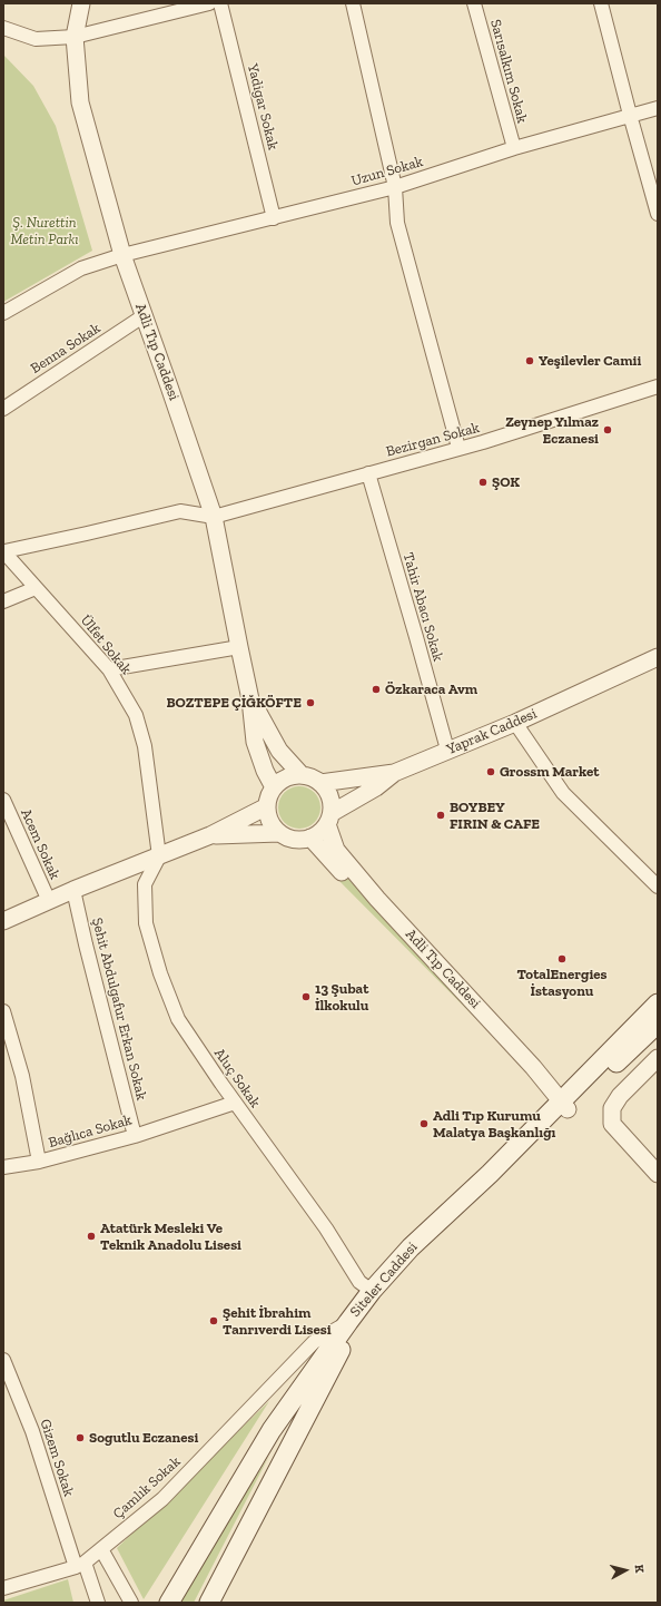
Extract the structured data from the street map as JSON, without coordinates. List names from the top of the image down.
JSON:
{
  "streets": {
    "main road": ["Siteler Caddesi"],
    "street": [
      "Sarısalkım Sokak",
      "Yadigar Sokak",
      "Uzun Sokak",
      "Benna Sokak",
      "Adli Tıp Caddesi",
      "Bezirgan Sokak",
      "Tahir Abacı Sokak",
      "Ülfet Sokak",
      "Yaprak Caddesi",
      "Acem Sokak",
      "Şehit Abdulgafur Erkan Sokak",
      "Aluç Sokak",
      "Bağlıca Sokak",
      "Gizem Sokak",
      "Çamlık Sokak"
    ]
  },
  "crossings": [
    ["Sarısalkım Sokak", "Uzun Sokak"],
    ["Yadigar Sokak", "Uzun Sokak"],
    ["Uzun Sokak", "Adli Tıp Caddesi"],
    ["Benna Sokak", "Adli Tıp Caddesi"],
    ["Adli Tıp Caddesi", "Bezirgan Sokak"],
    ["Adli Tıp Caddesi", "Yaprak Caddesi"],
    ["Adli Tıp Caddesi", "Siteler Caddesi"],
    ["Bezirgan Sokak", "Tahir Abacı Sokak"],
    ["Tahir Abacı Sokak", "Yaprak Caddesi"],
    ["Ülfet Sokak", "Aluç Sokak"],
    ["Şehit Abdulgafur Erkan Sokak", "Bağlıca Sokak"],
    ["Aluç Sokak", "Bağlıca Sokak"],
    ["Aluç Sokak", "Siteler Caddesi"],
    ["Siteler Caddesi", "Çamlık Sokak"],
    ["Gizem Sokak", "Çamlık Sokak"]
  ],
  "parks": ["Ş. Nurettin Metin Parkı"],
  "places": [
    "Yeşilevler Camii",
    "Zeynep Yılmaz Eczanesi",
    "ŞOK",
    "Özkaraca Avm",
    "BOZTEPE ÇİĞKÖFTE",
    "Grossm Market",
    "BOYBEY FIRIN & CAFE",
    "TotalEnergies İstasyonu",
    "13 Şubat İlkokulu",
    "Adli Tıp Kurumu Malatya Başkanlığı",
    "Atatürk Mesleki Ve Teknik Anadolu Lisesi",
    "Şehit İbrahim Tanrıverdi Lisesi",
    "Sogutlu Eczanesi"
  ],
  "north": "right"
}
